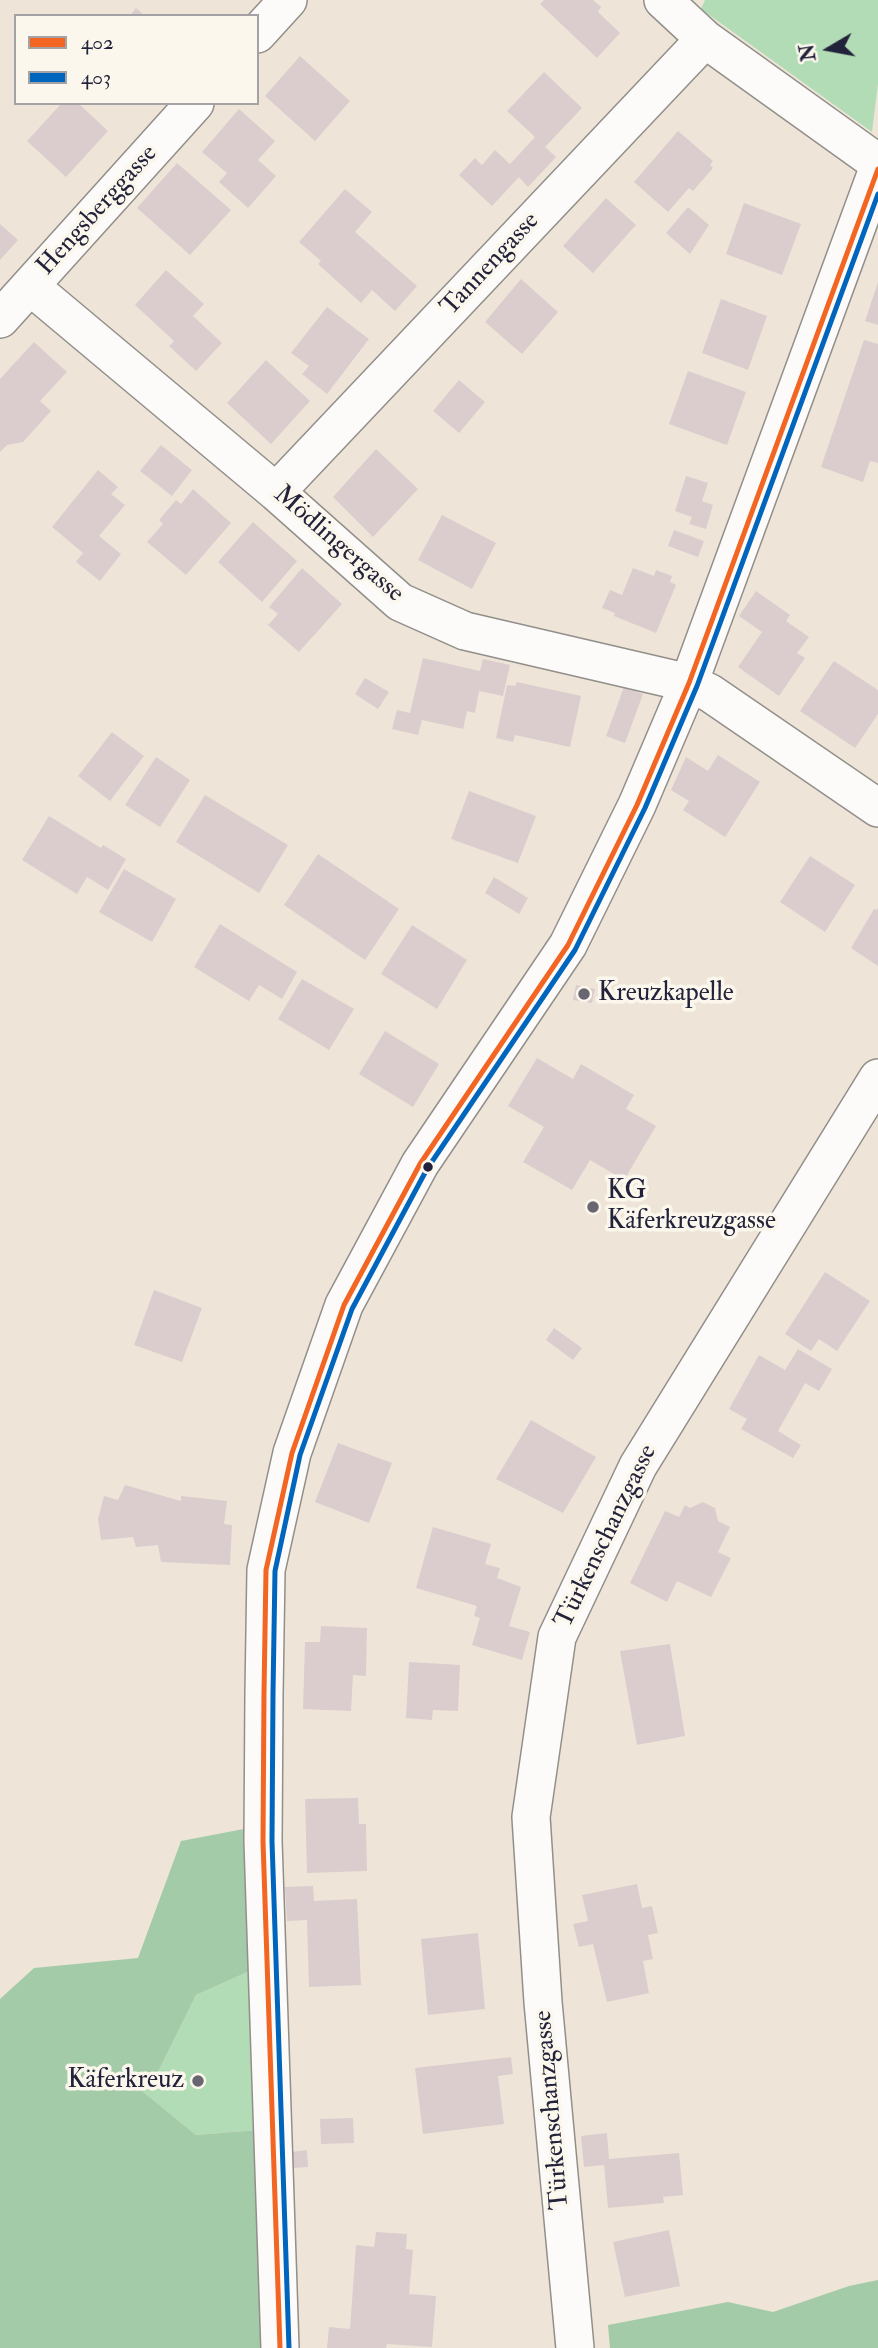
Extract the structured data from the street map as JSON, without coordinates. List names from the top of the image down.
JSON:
{
  "streets": {
    "street": [
      "Hengsberggasse",
      "Tannengasse",
      "Mödlingergasse",
      "Türkenschanzgasse"
    ]
  },
  "crossings": [
    ["Hengsberggasse", "Mödlingergasse"],
    ["Tannengasse", "Mödlingergasse"]
  ],
  "places": ["Kreuzkapelle", "KG Käferkreuzgasse", "Käferkreuz"],
  "lines": ["transit line 402", "transit line 403"],
  "legend": ["402", "403"],
  "north": "left"
}
